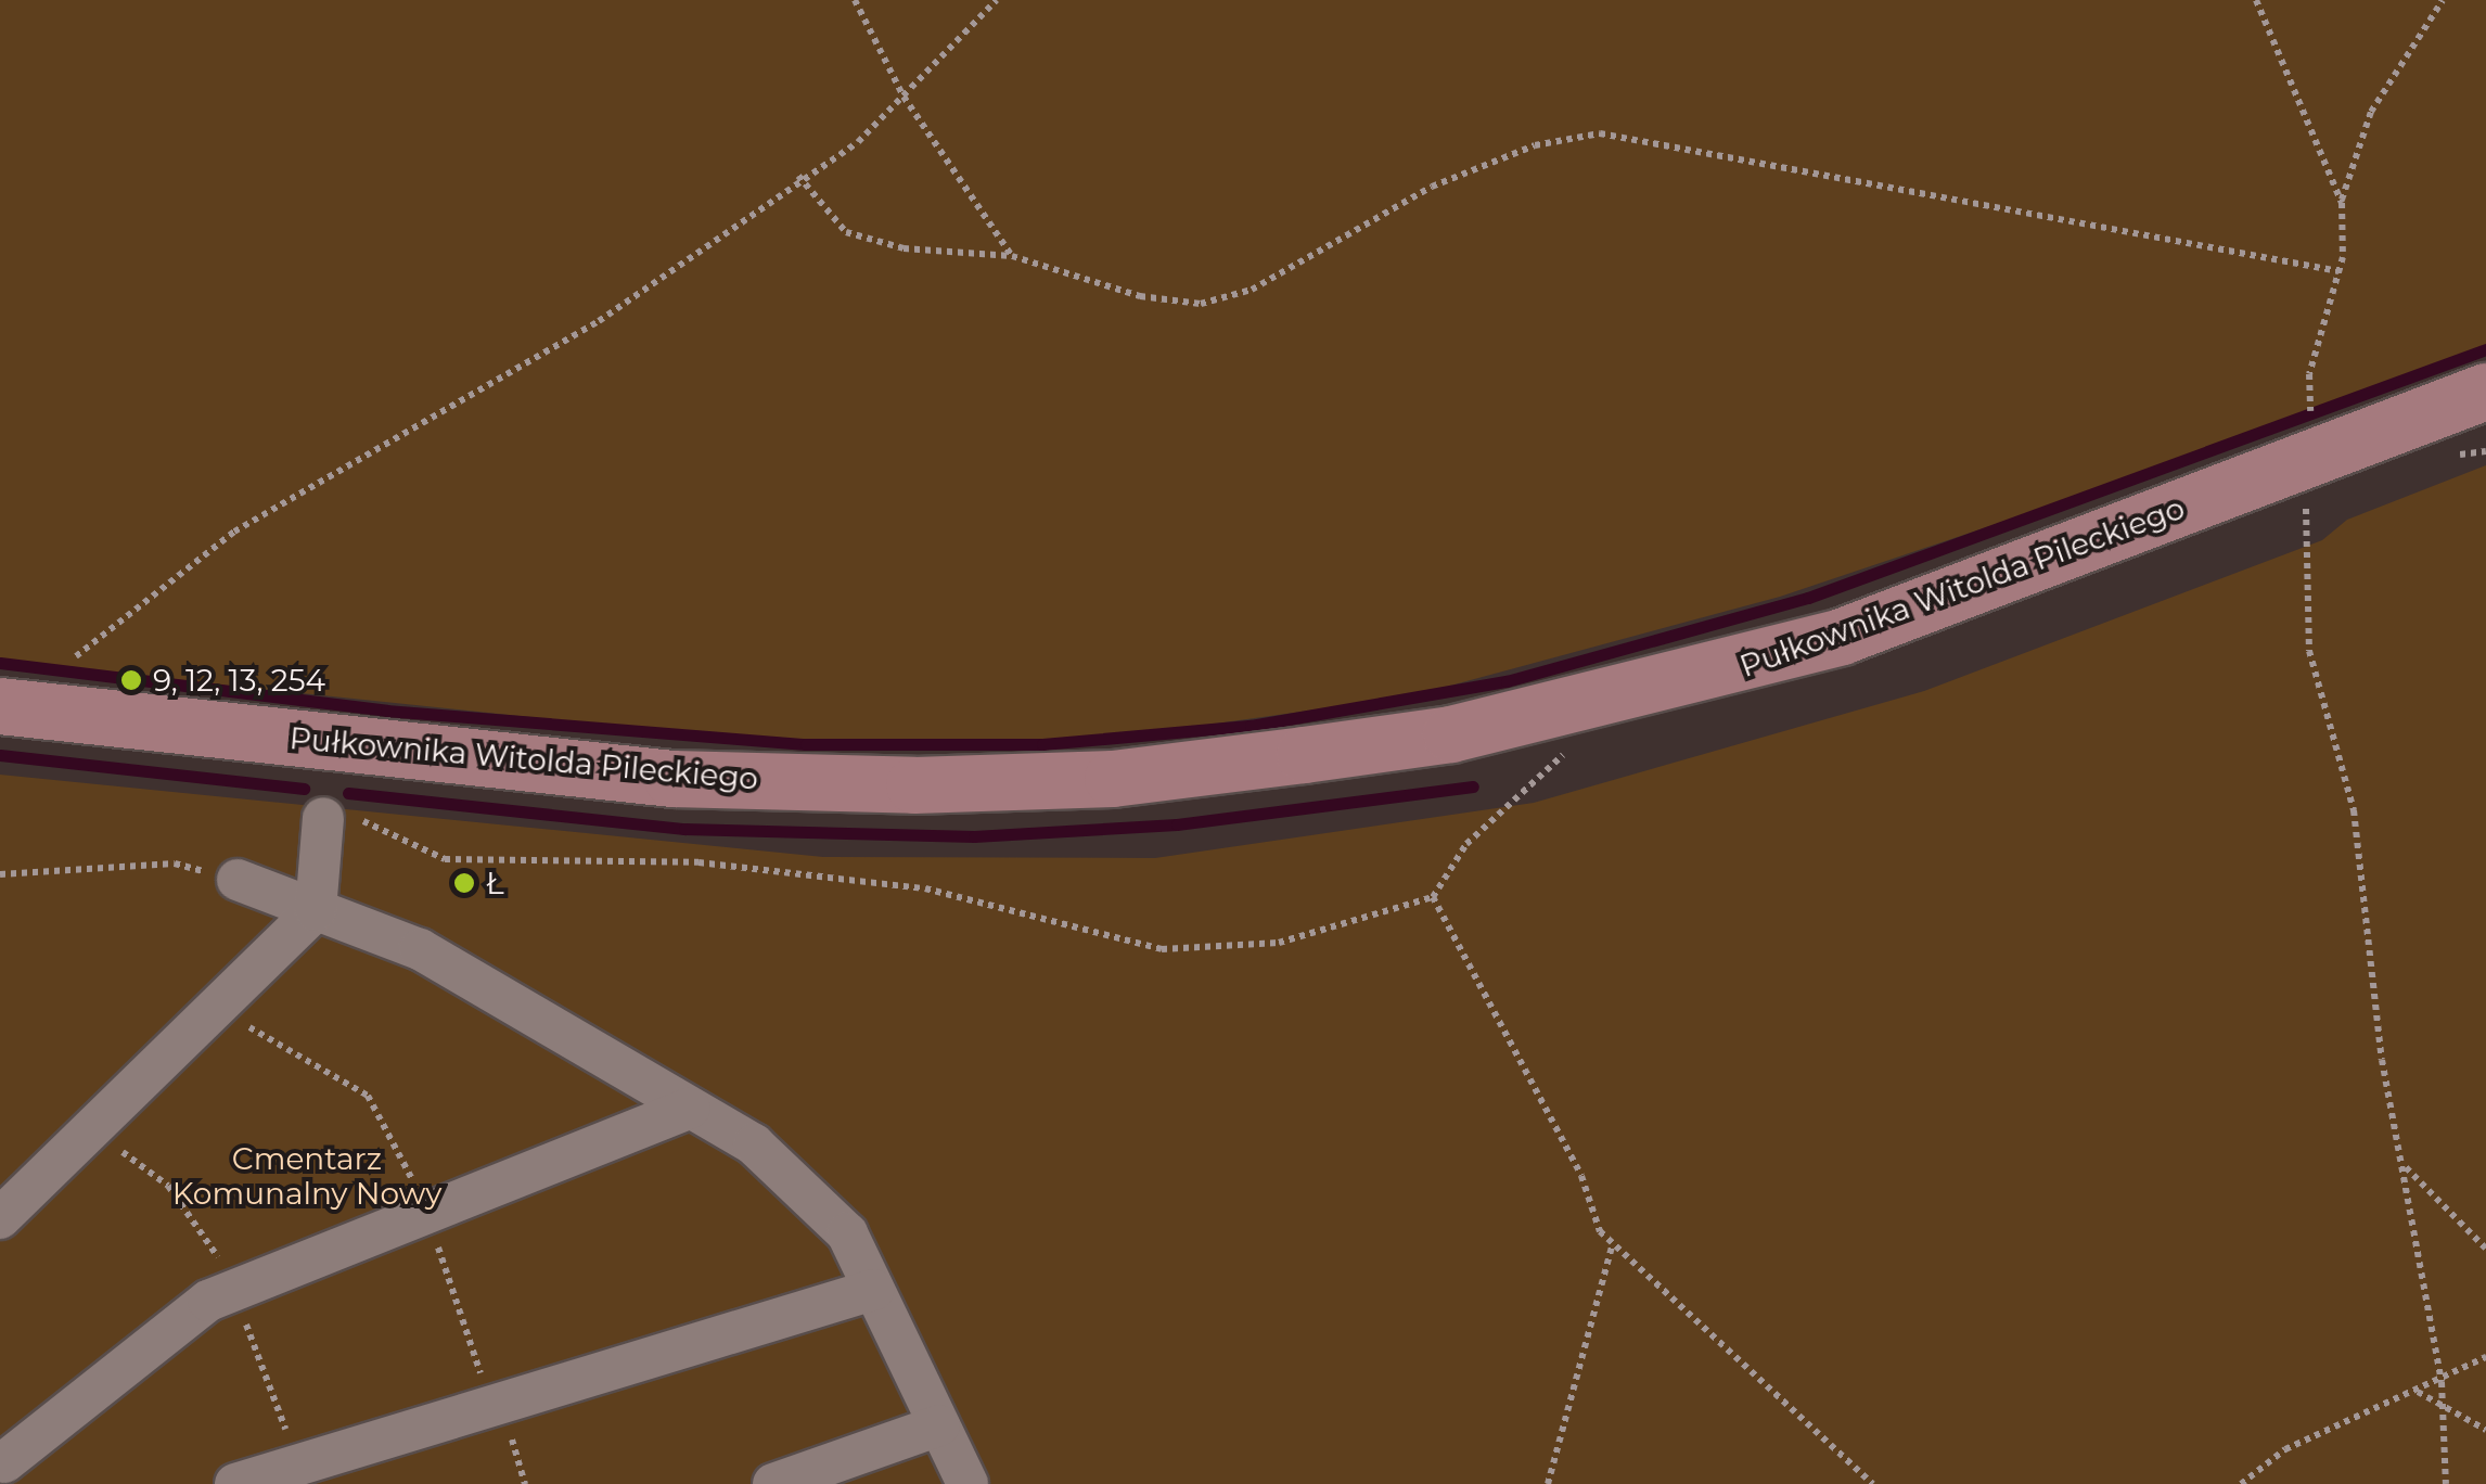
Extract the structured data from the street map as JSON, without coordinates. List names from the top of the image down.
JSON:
{
  "streets": {
    "street": ["Pułkownika Witolda Pileckiego"]
  },
  "parks": ["Cmentarz Komunalny Nowy"],
  "places": ["9, 12, 13, 254", "Ł"]
}
